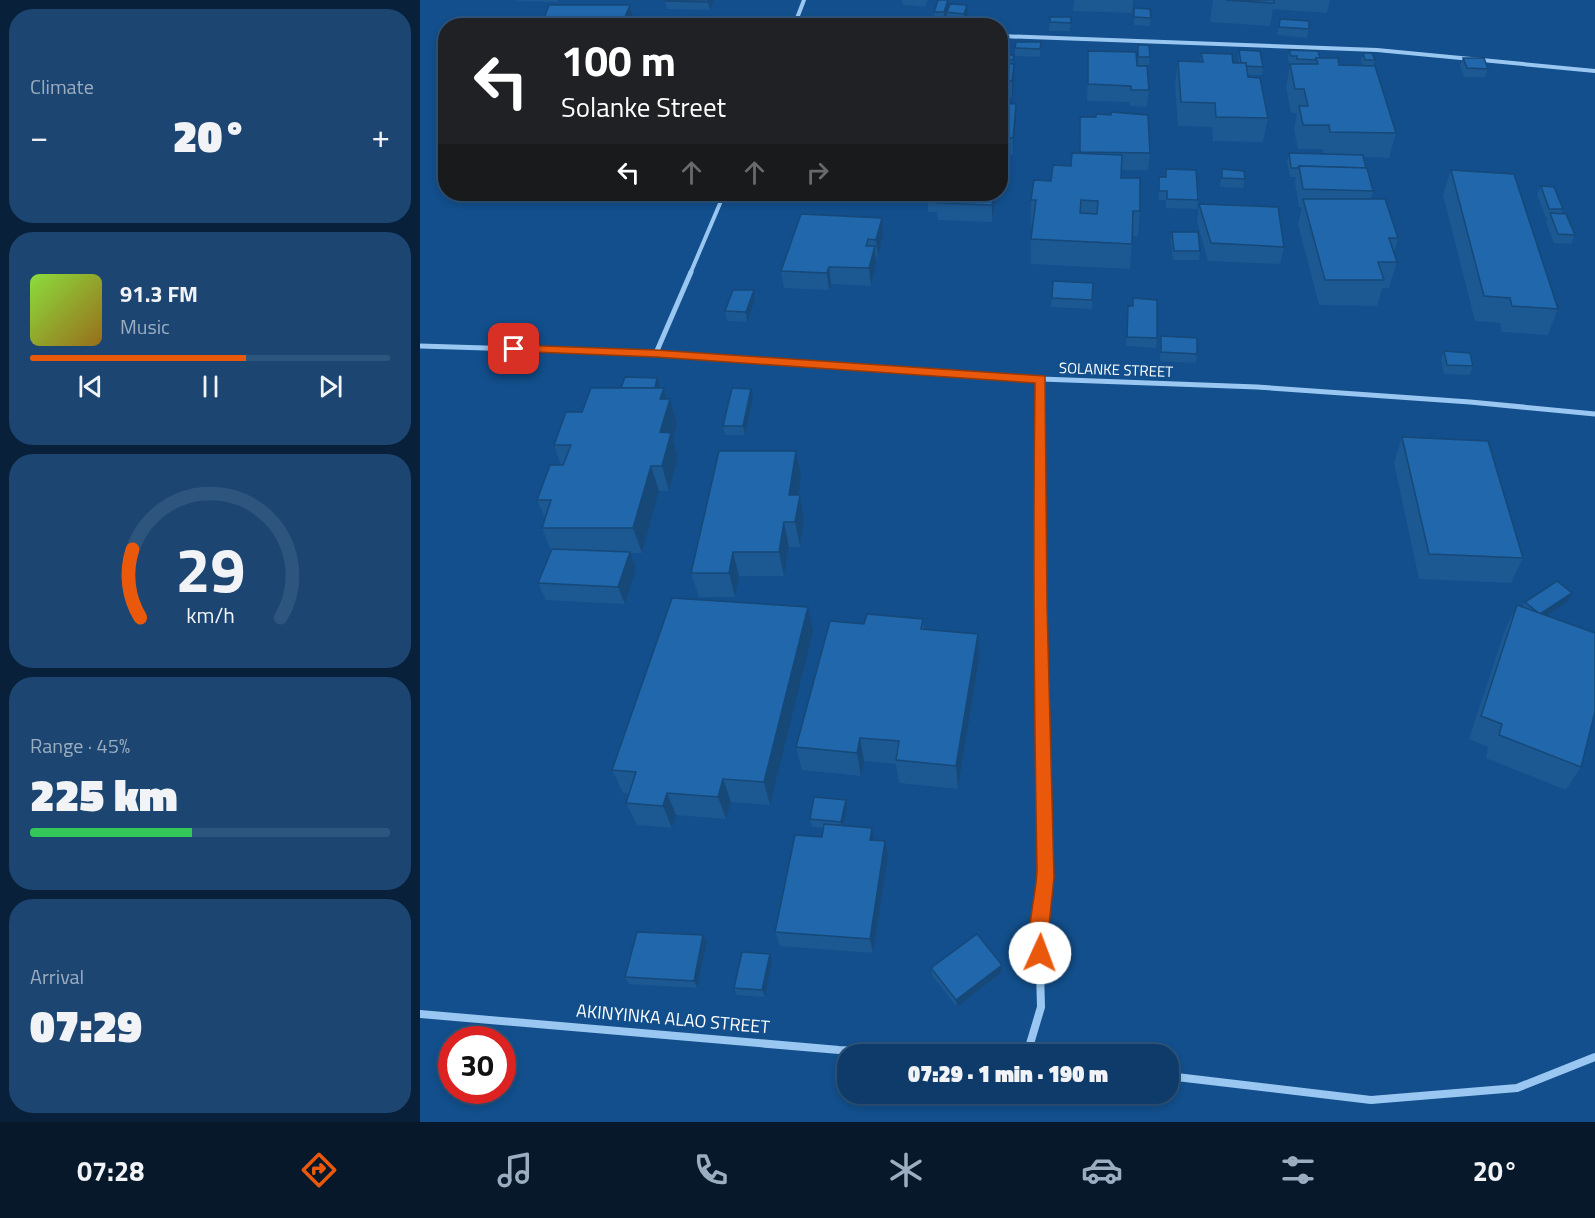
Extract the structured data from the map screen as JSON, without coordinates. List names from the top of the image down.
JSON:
{
  "streets": {
    "street": ["SOLANKE STREET", "AKINYINKA ALAO STREET"]
  },
  "page": {
    "tile": [
      "Climate",
      ["Range · 45%", "225 km"],
      ["Arrival", "07:29"]
    ],
    "turn": ["100 m", "Solanke Street"],
    "heat": ["−", "20°", "+"],
    "song": ["91.3 FM", "Music"],
    "limit": "30",
    "trip": "07:29 · 1 min · 190 m",
    "tabs": ["07:28", "20°"],
    "gauge": ["29", "km/h"]
  }
}
